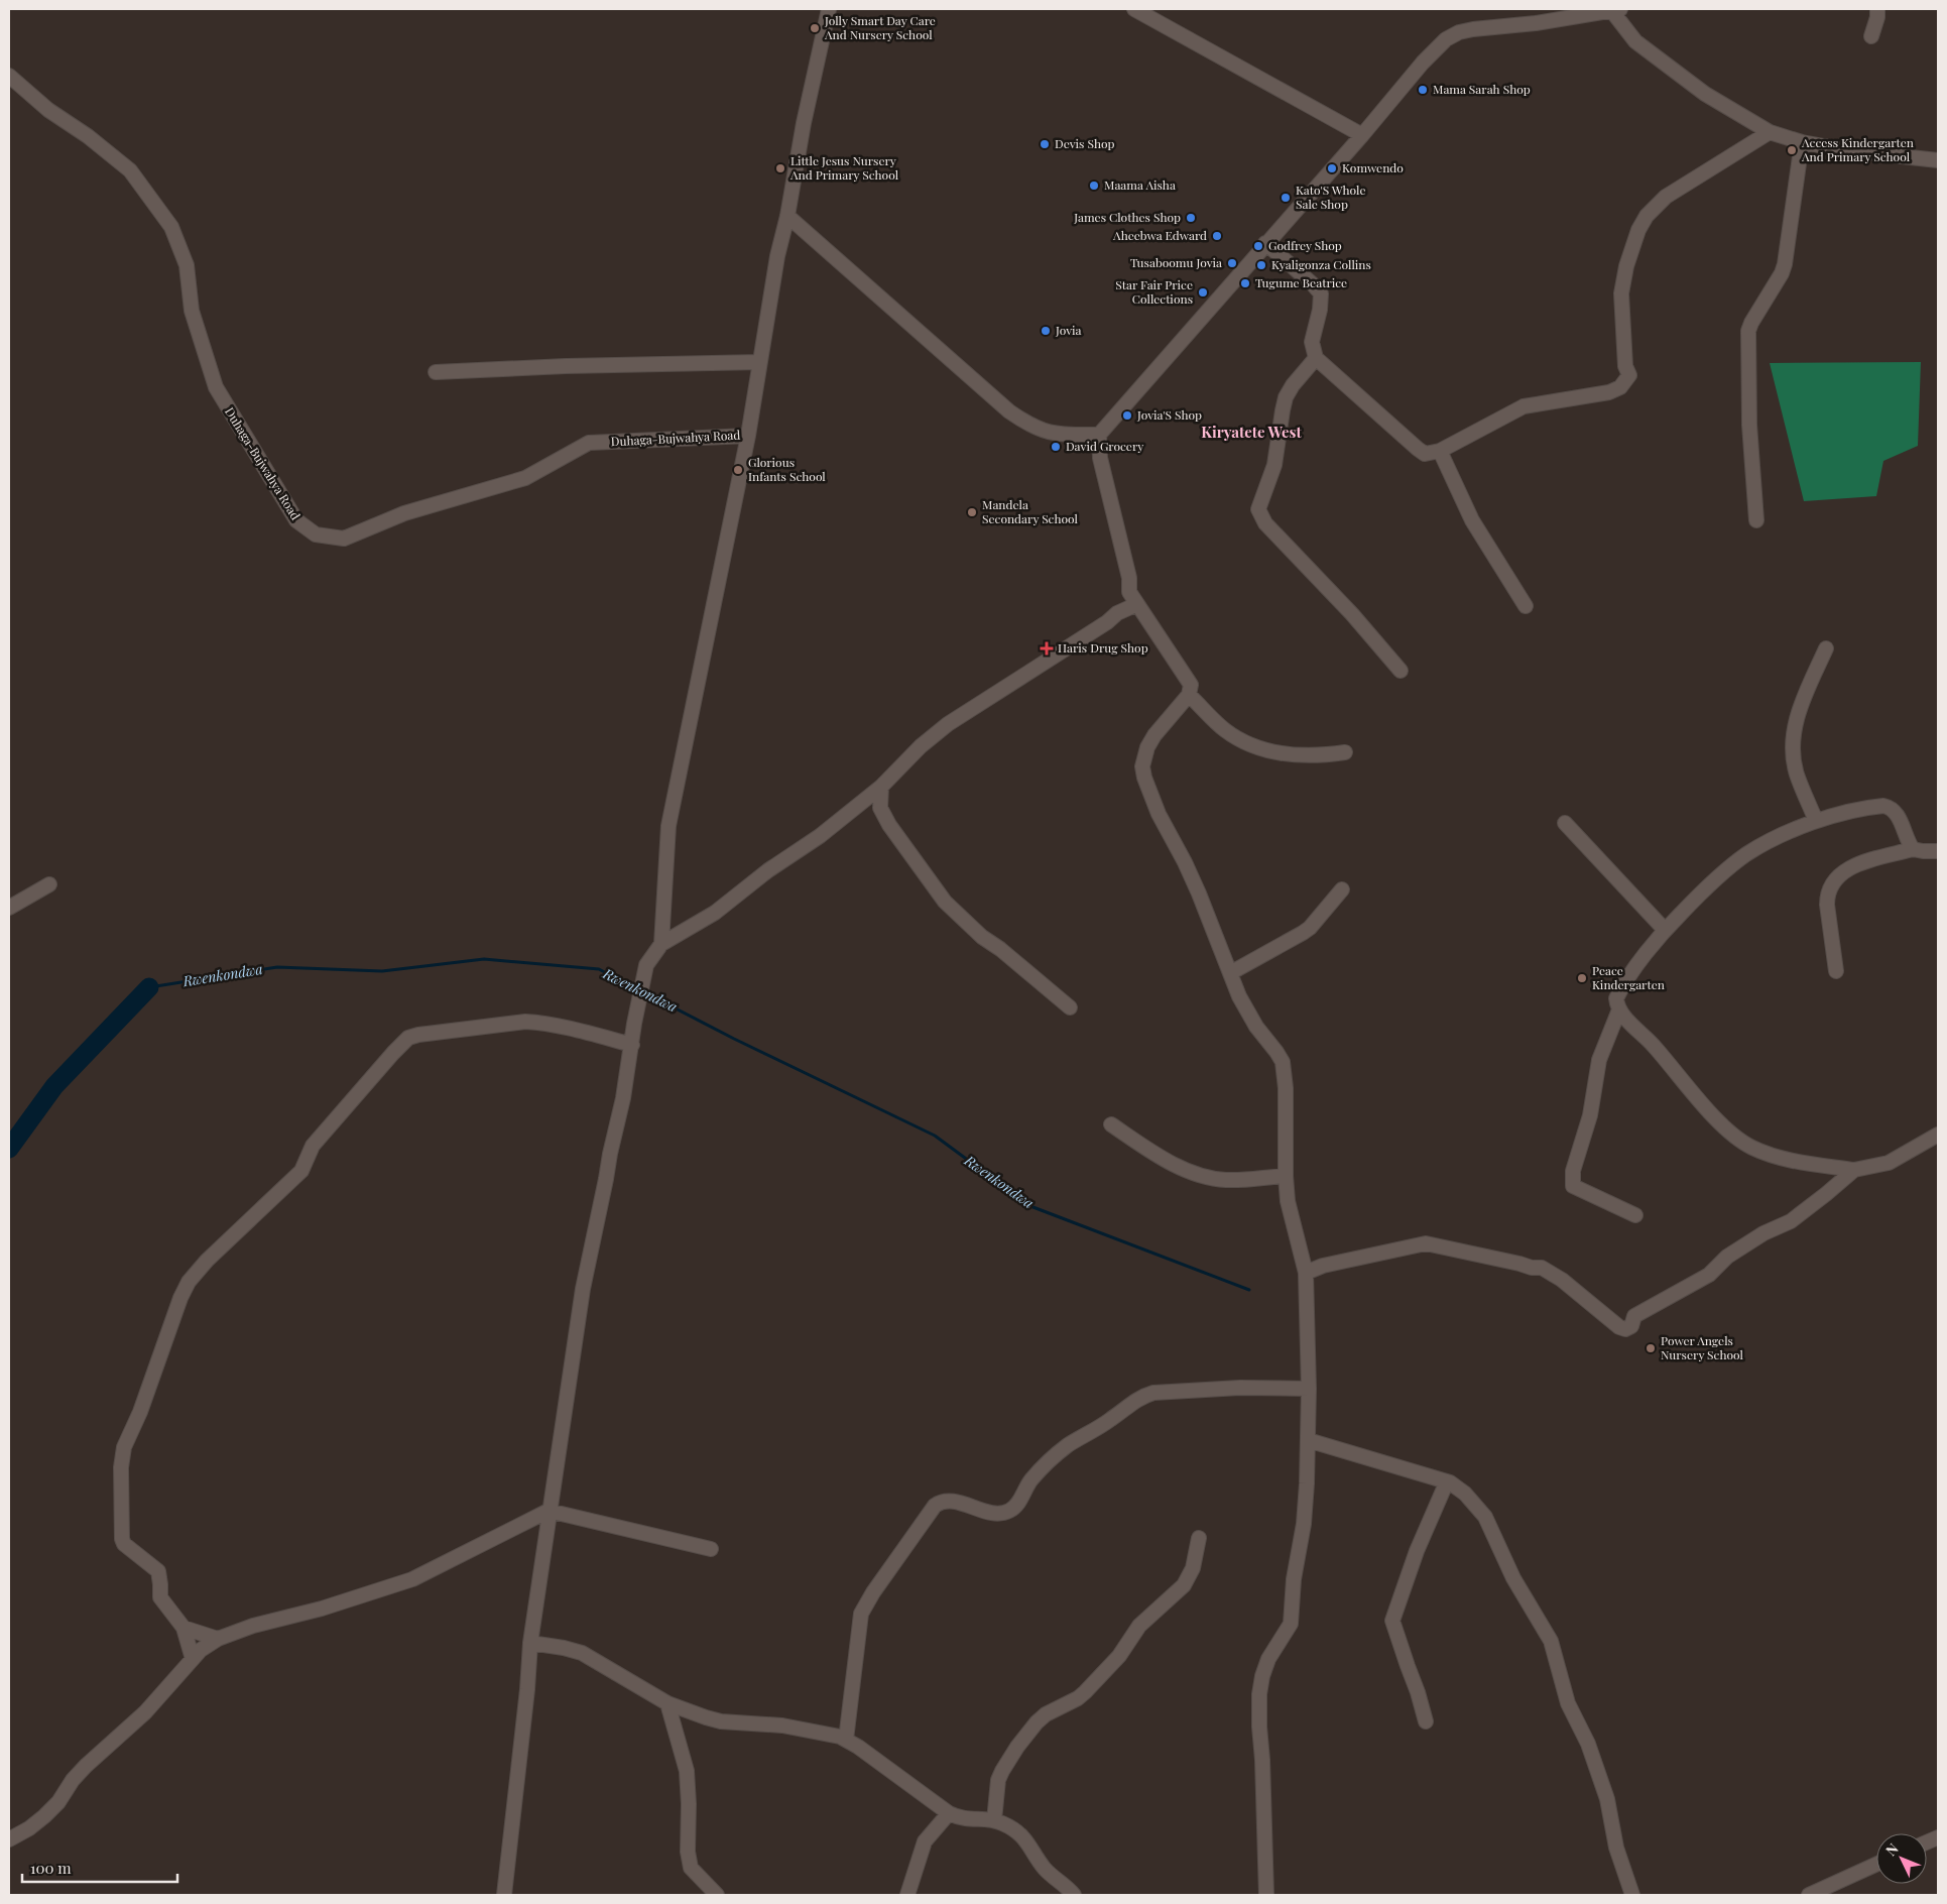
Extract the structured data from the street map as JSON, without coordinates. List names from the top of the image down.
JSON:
{
  "streets": {
    "street": ["Duhaga-Bujwahya Road"]
  },
  "districts": ["Kiryatete West"],
  "water": ["Rwenkondwa"],
  "places": {
    "other": [
      "Jolly Smart Day Care And Nursery School",
      "Mama Sarah Shop",
      "Devis Shop",
      "Access Kindergarten And Primary School",
      "Little Jesus Nursery And Primary School",
      "Komwendo",
      "Maama Aisha",
      "Kato'S Whole Sale Shop",
      "James Clothes Shop",
      "Aheebwa Edward",
      "Godfrey Shop",
      "Tusaboomu Jovia",
      "Kyaligonza Collins",
      "Tugume Beatrice",
      "Star Fair Price Collections",
      "Jovia",
      "Jovia'S Shop",
      "David Grocery",
      "Glorious Infants School",
      "Mandela Secondary School",
      "Peace Kindergarten",
      "Power Angels Nursery School"
    ],
    "health": ["Haris Drug Shop"]
  },
  "scale_bar": "100 m",
  "north": "top left"
}
